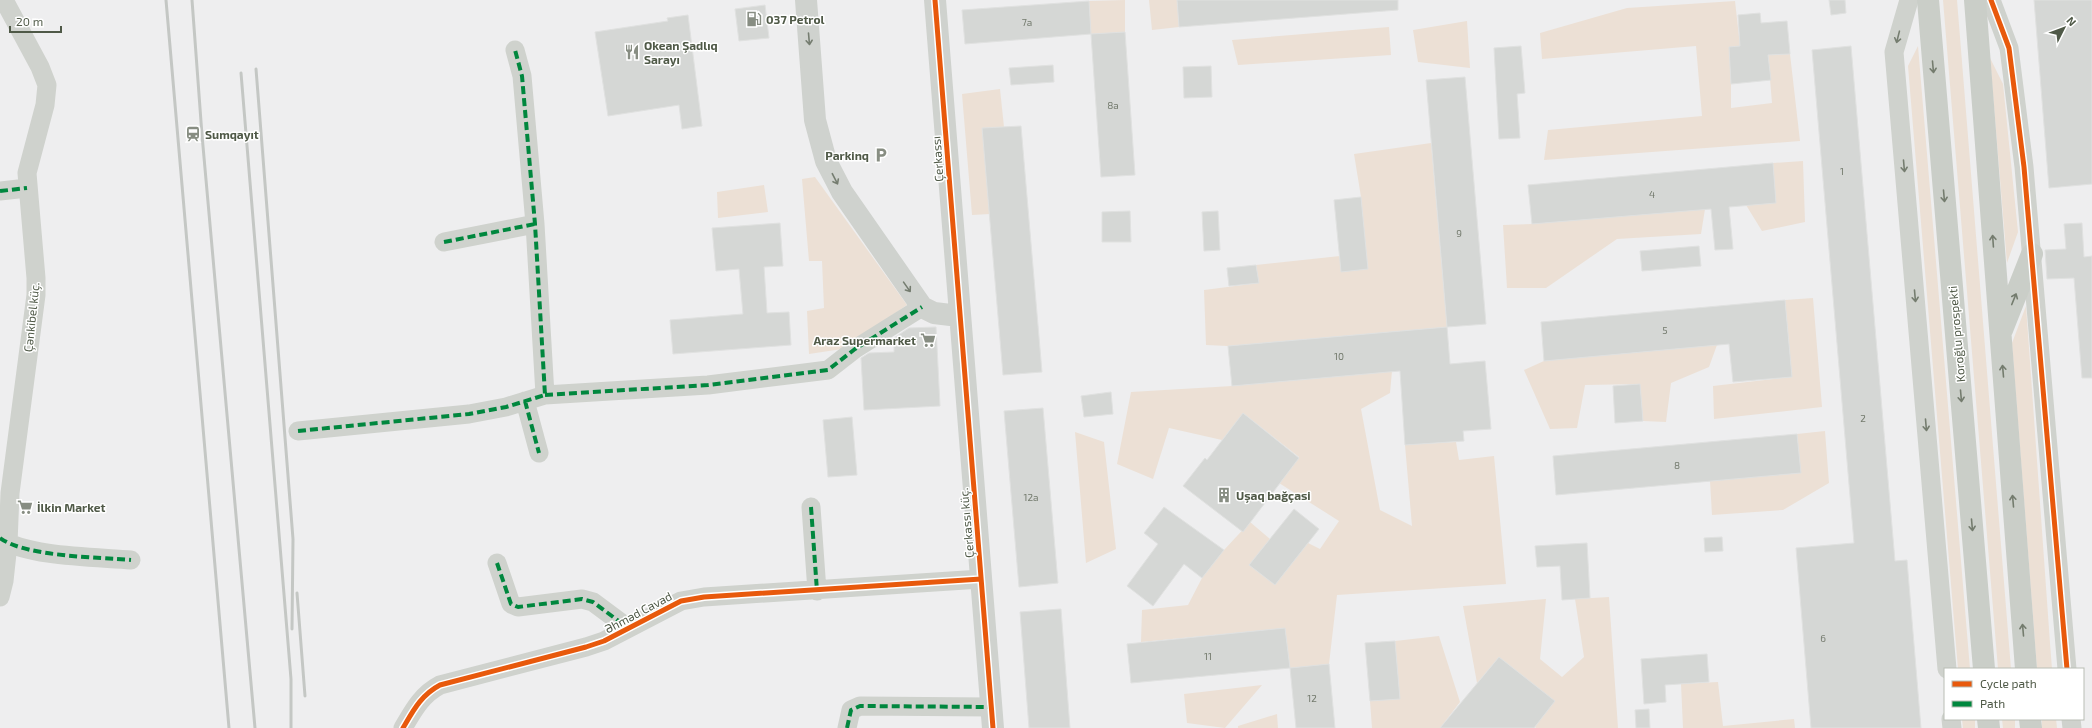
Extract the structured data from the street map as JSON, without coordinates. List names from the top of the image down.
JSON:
{
  "streets": {
    "main road": ["Koroğlu prospekti"],
    "street": [
      "Çerkassı",
      "Çənkibel küç.",
      "Çerkassı küç.",
      "Əhməd Cavad"
    ]
  },
  "crossings": [
    ["Çerkassı", "Çerkassı küç."],
    ["Çerkassı küç.", "Əhməd Cavad"]
  ],
  "places": {
    "fuel station": ["037 Petrol"],
    "restaurant": ["Okean Şadlıq Sarayı"],
    "station": ["Sumqayıt"],
    "parking": ["Parkinq"],
    "supermarket": ["Araz Supermarket", "İlkin Market"],
    "building": ["Uşaq bağçasi"]
  },
  "house_numbers": [
    "7a",
    "8a",
    "1",
    "4",
    "9",
    "5",
    "10",
    "2",
    "8",
    "12a",
    "6",
    "11",
    "12"
  ],
  "legend": ["Cycle path", "Path"],
  "scale_bar": "20 m",
  "north": "top right"
}
